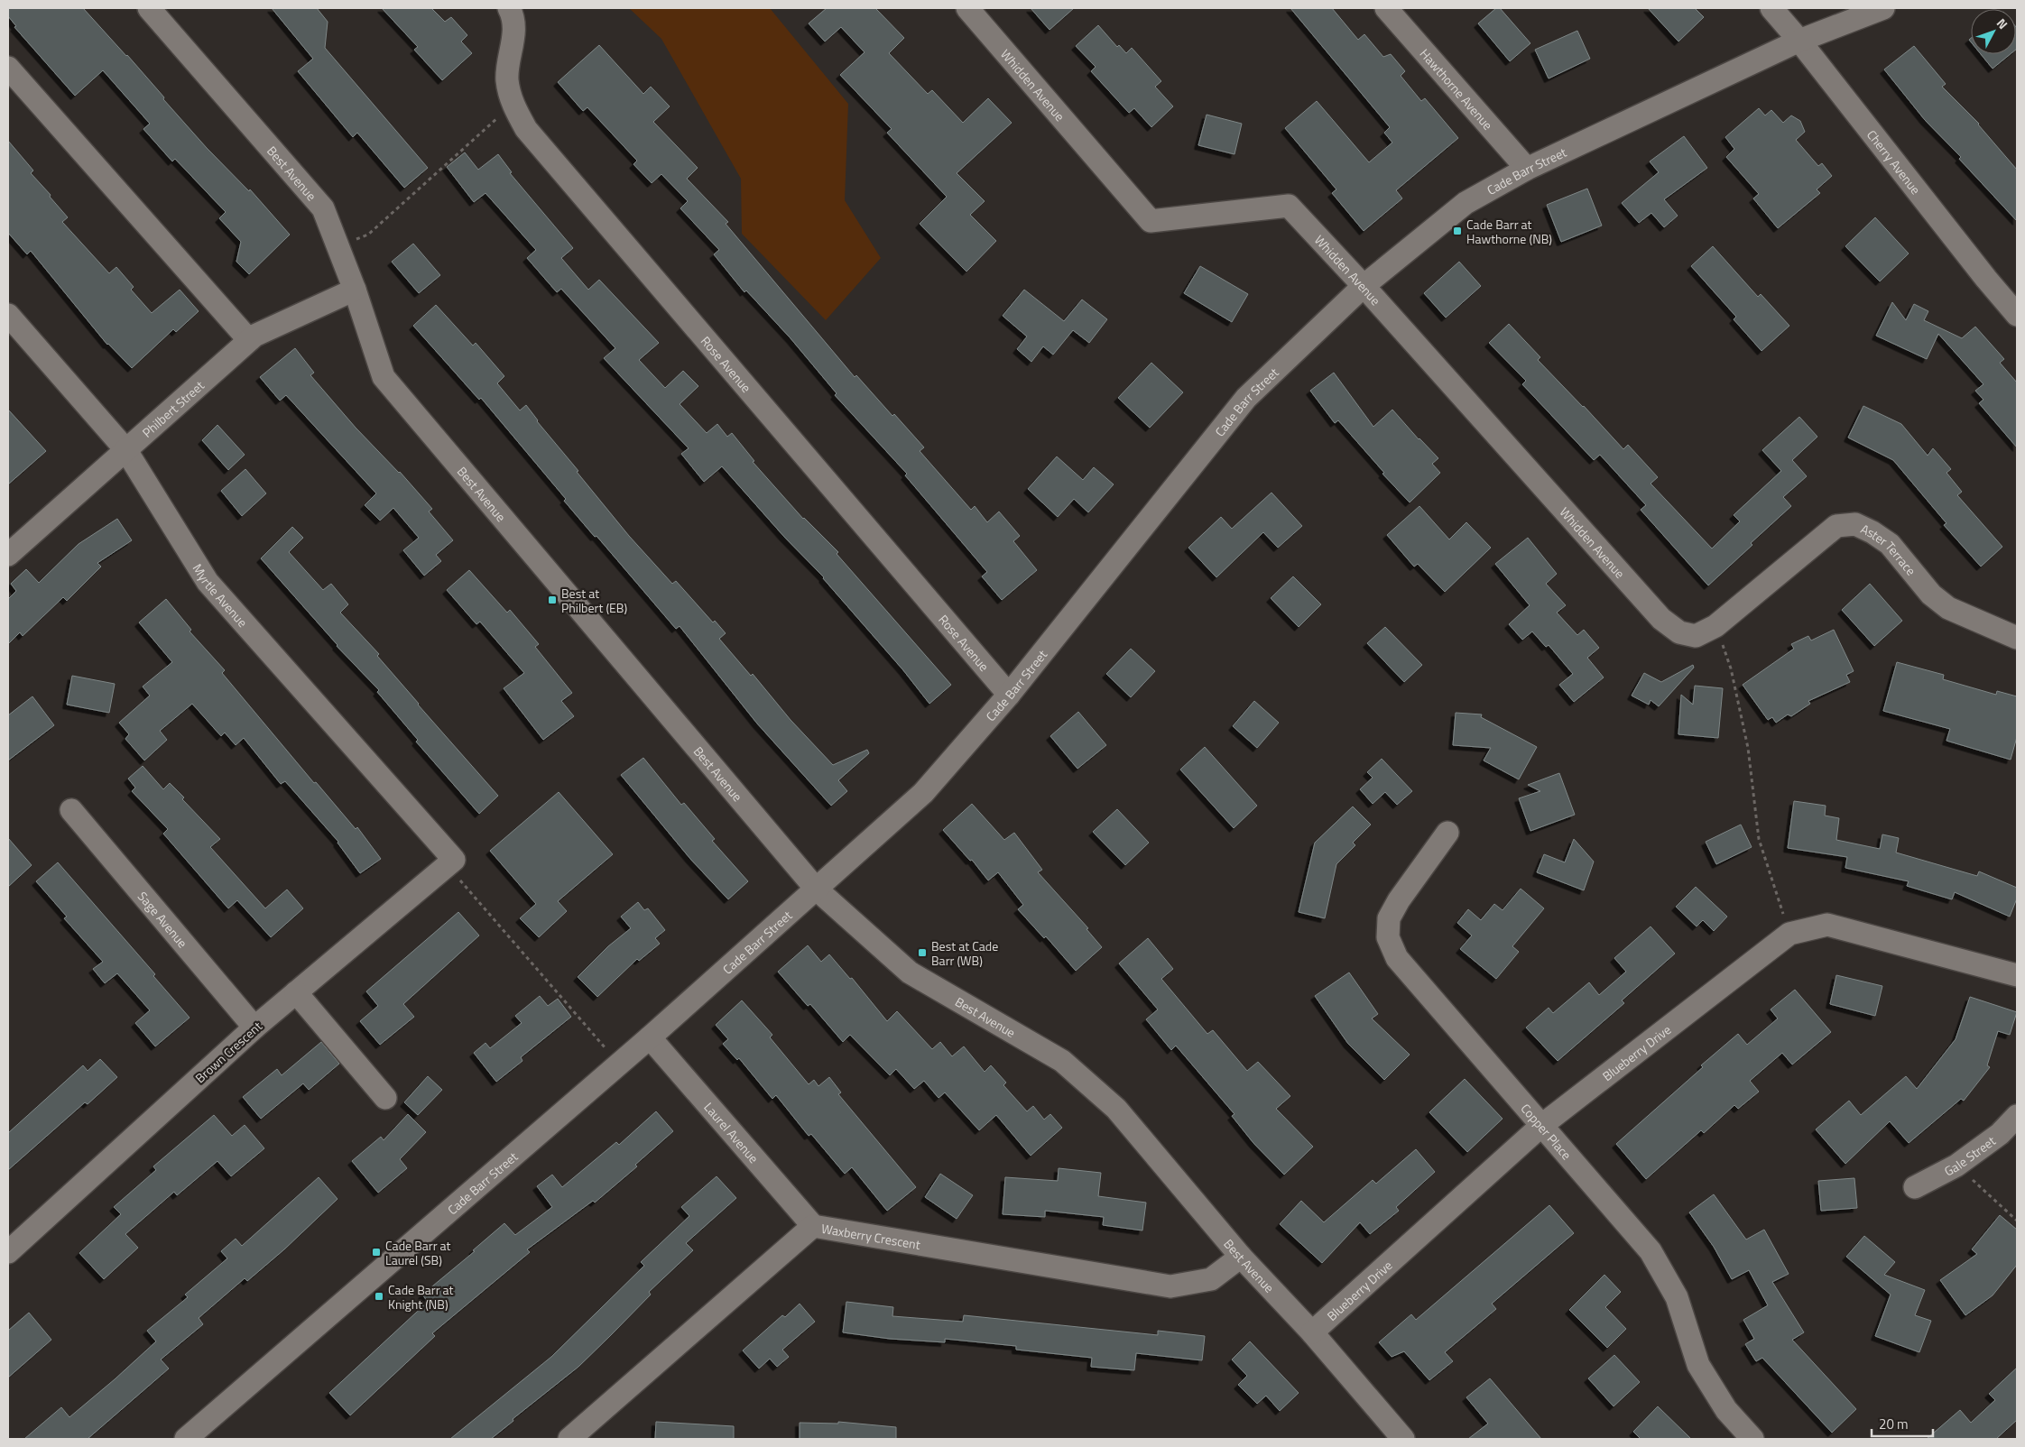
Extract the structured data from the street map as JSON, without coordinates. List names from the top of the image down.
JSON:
{
  "streets": {
    "street": [
      "Whidden Avenue",
      "Hawthorne Avenue",
      "Cherry Avenue",
      "Cade Barr Street",
      "Best Avenue",
      "Rose Avenue",
      "Philbert Street",
      "Aster Terrace",
      "Myrtle Avenue",
      "Sage Avenue",
      "Brown Crescent",
      "Blueberry Drive",
      "Copper Place",
      "Laurel Avenue",
      "Gale Street",
      "Waxberry Crescent"
    ]
  },
  "crossings": [
    ["Whidden Avenue", "Cade Barr Street"],
    ["Whidden Avenue", "Aster Terrace"],
    ["Hawthorne Avenue", "Cade Barr Street"],
    ["Cherry Avenue", "Cade Barr Street"],
    ["Cade Barr Street", "Best Avenue"],
    ["Cade Barr Street", "Rose Avenue"],
    ["Cade Barr Street", "Laurel Avenue"],
    ["Best Avenue", "Philbert Street"],
    ["Best Avenue", "Blueberry Drive"],
    ["Best Avenue", "Waxberry Crescent"],
    ["Philbert Street", "Myrtle Avenue"],
    ["Myrtle Avenue", "Brown Crescent"],
    ["Sage Avenue", "Brown Crescent"],
    ["Blueberry Drive", "Copper Place"],
    ["Laurel Avenue", "Waxberry Crescent"]
  ],
  "places": {
    "transit": [
      "Cade Barr at Hawthorne (NB)",
      "Best at Philbert (EB)",
      "Best at Cade Barr (WB)",
      "Cade Barr at Laurel (SB)",
      "Cade Barr at Knight (NB)"
    ]
  },
  "scale_bar": "20 m",
  "north": "top right"
}
